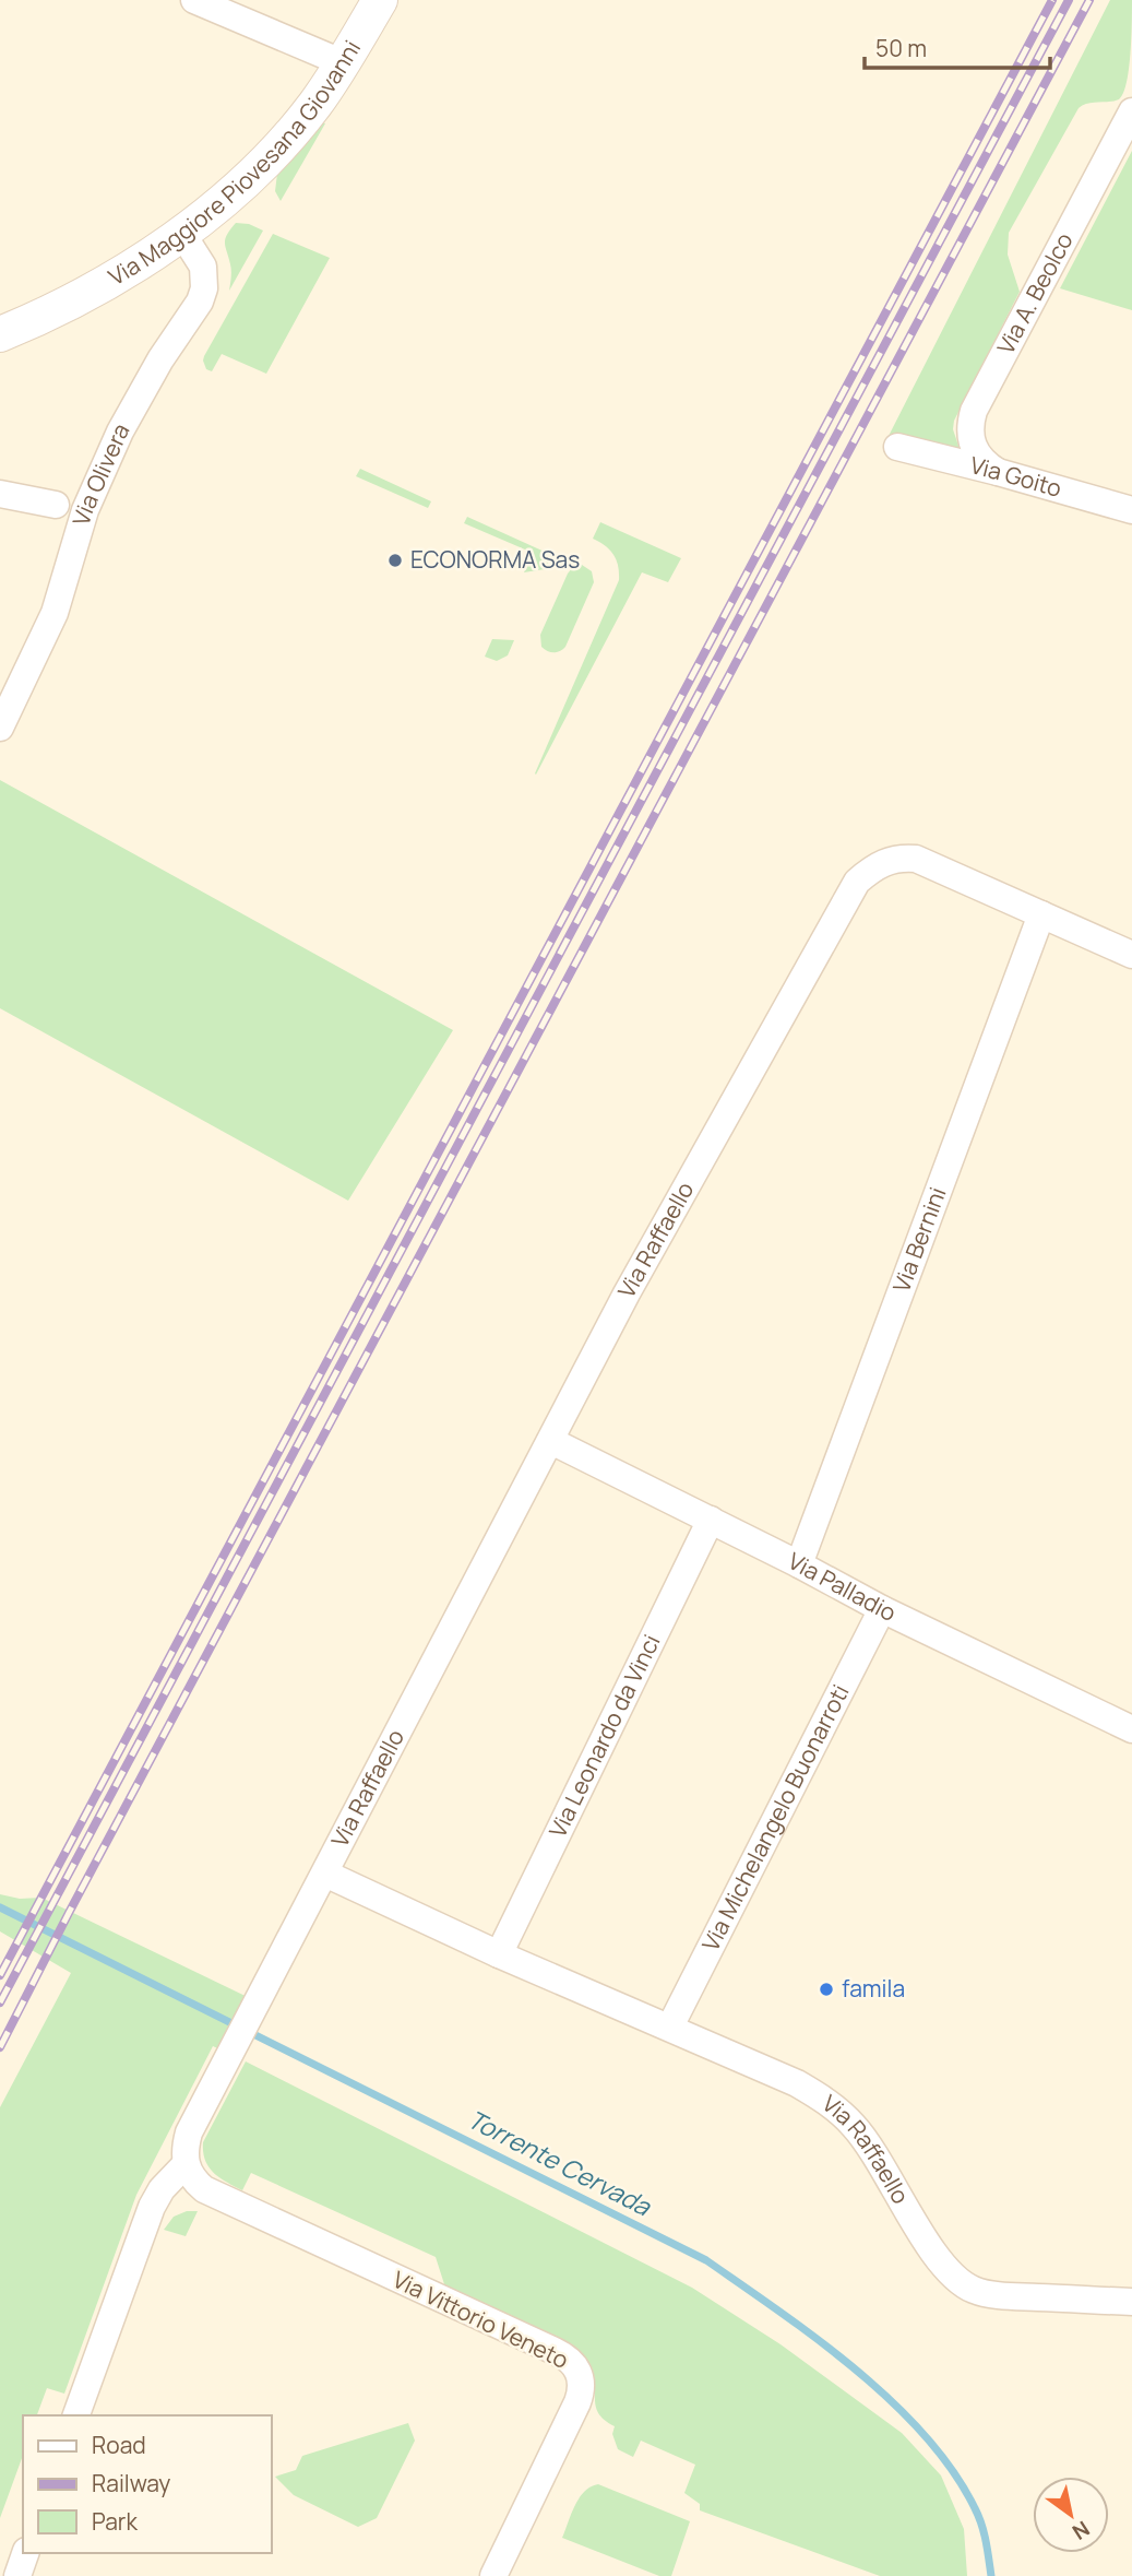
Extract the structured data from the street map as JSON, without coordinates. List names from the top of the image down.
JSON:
{
  "streets": {
    "street": [
      "Via Maggiore Piovesana Giovanni",
      "Via A. Beolco",
      "Via Olivera",
      "Via Goito",
      "Via Bernini",
      "Via Raffaello",
      "Via Palladio",
      "Via Leonardo da Vinci",
      "Via Michelangelo Buonarroti",
      "Via Vittorio Veneto"
    ]
  },
  "crossings": [
    ["Via Maggiore Piovesana Giovanni", "Via Olivera"],
    ["Via A. Beolco", "Via Goito"],
    ["Via Bernini", "Via Raffaello"],
    ["Via Bernini", "Via Palladio"],
    ["Via Raffaello", "Via Palladio"],
    ["Via Raffaello", "Via Leonardo da Vinci"],
    ["Via Raffaello", "Via Michelangelo Buonarroti"],
    ["Via Raffaello", "Via Vittorio Veneto"],
    ["Via Palladio", "Via Leonardo da Vinci"],
    ["Via Palladio", "Via Michelangelo Buonarroti"]
  ],
  "water": ["Torrente Cervada"],
  "places": ["ECONORMA Sas", "famila"],
  "legend": ["Road", "Railway", "Park"],
  "scale_bar": "50 m",
  "north": "bottom right"
}
